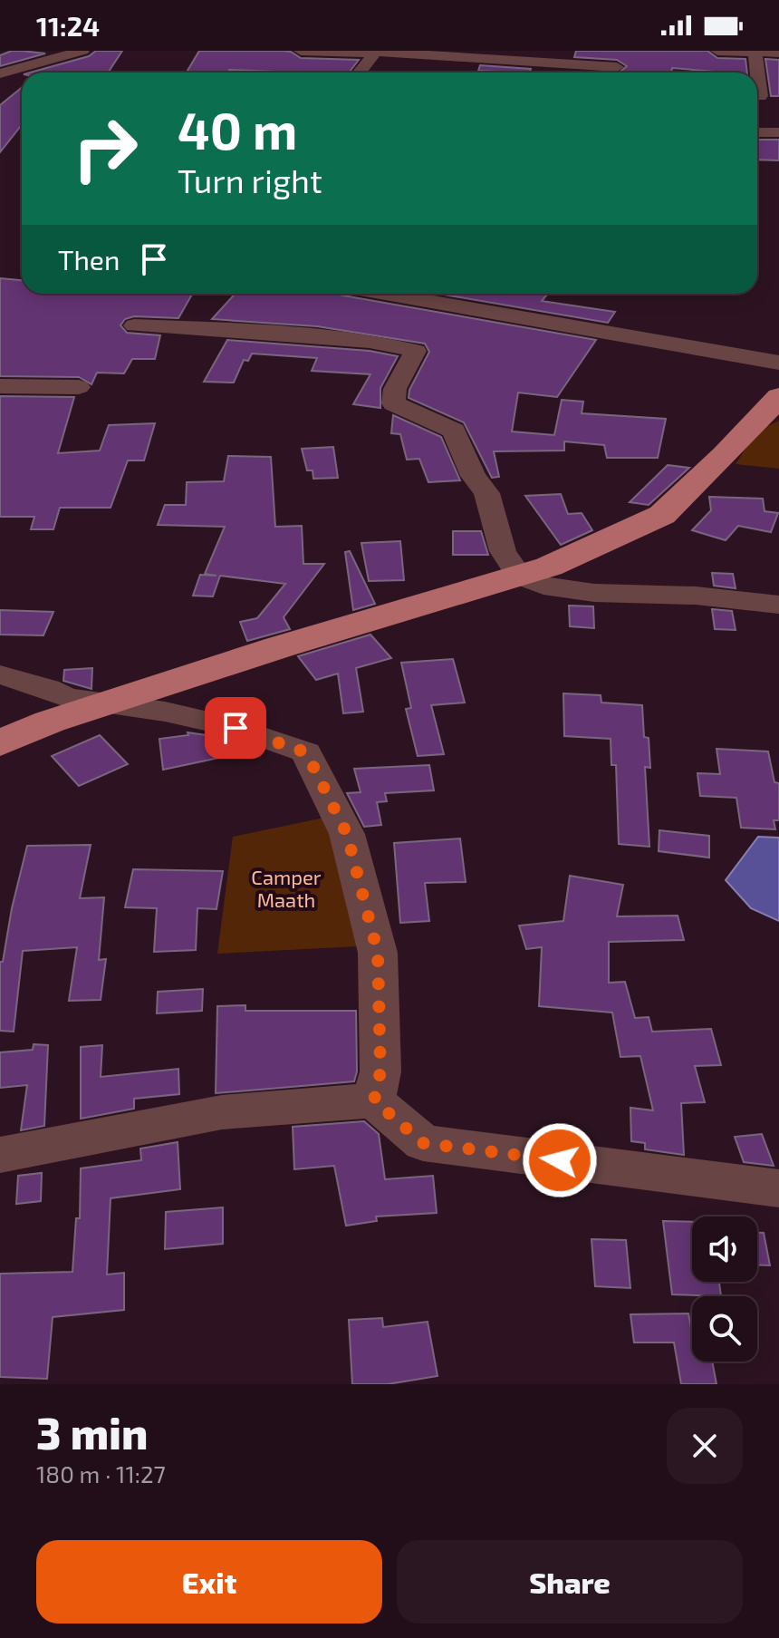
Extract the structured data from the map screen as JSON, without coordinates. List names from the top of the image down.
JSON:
{
  "parks": ["Camper Maath"],
  "page": {
    "status": "11:24",
    "turn": ["40 m", "Turn right"],
    "then": "Then",
    "heading": ["3 min", "180 m · 11:27"],
    "buttons": ["Exit", "Share"]
  }
}
